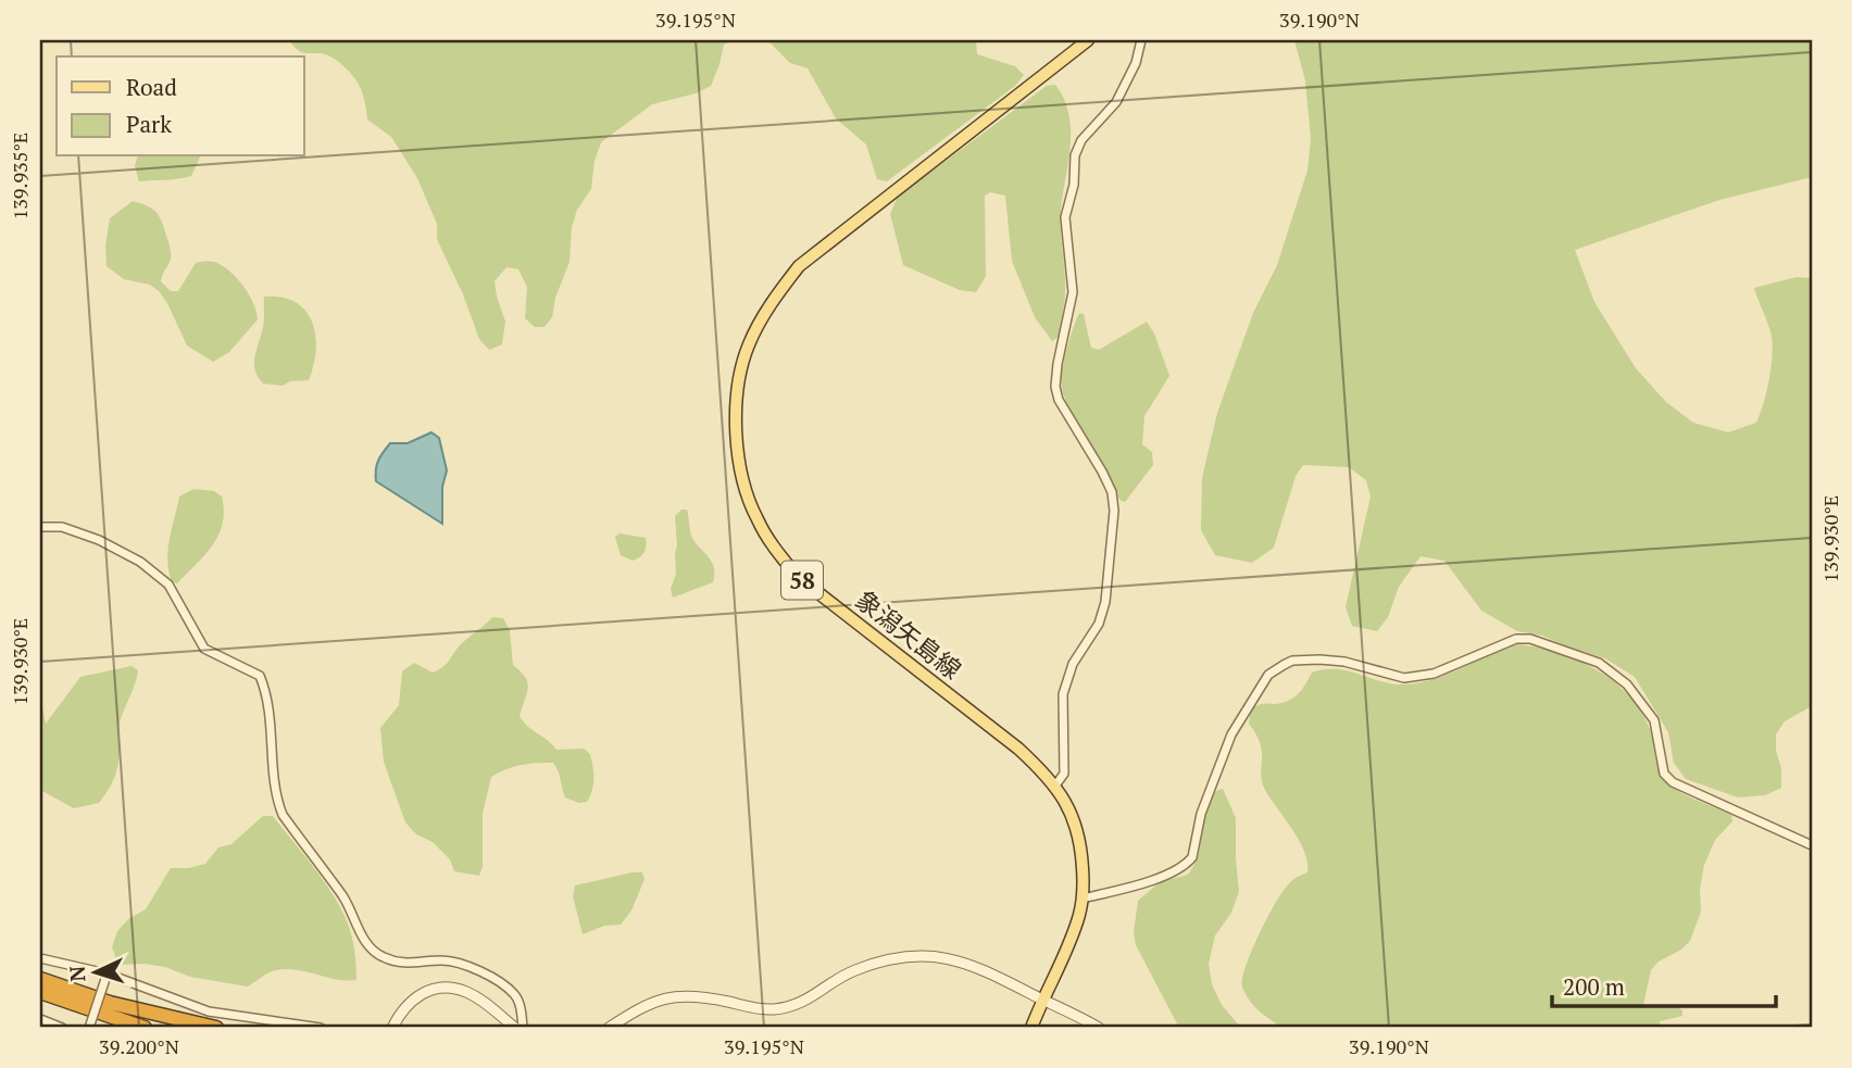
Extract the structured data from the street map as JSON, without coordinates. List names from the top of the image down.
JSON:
{
  "streets": {
    "main road": ["58", "象潟矢島線"]
  },
  "legend": ["Road", "Park"],
  "scale_bar": "200 m",
  "north": "left",
  "coordinates": [
    "39.195°N",
    "39.190°N",
    "139.935°E",
    "139.930°E",
    "39.200°N"
  ]
}
